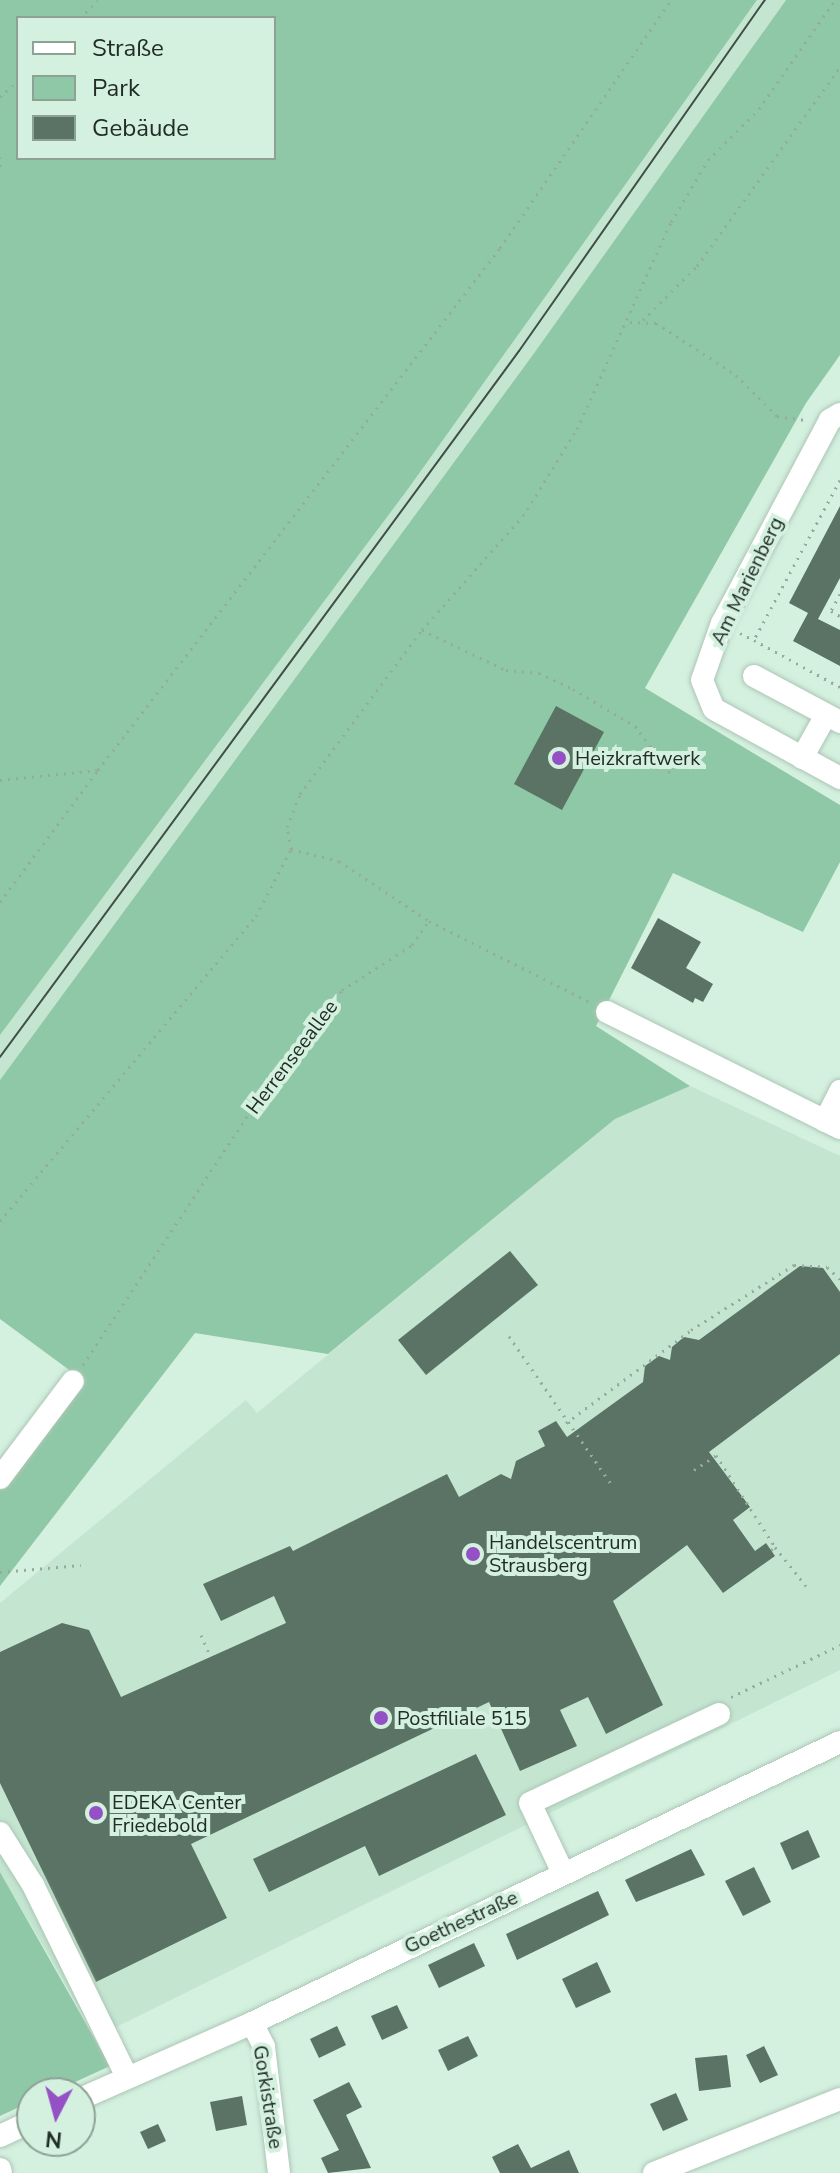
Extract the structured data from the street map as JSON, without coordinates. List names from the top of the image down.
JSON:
{
  "streets": {
    "street": ["Am Marienberg", "Goethestraße", "Gorkistraße"],
    "path": ["Herrenseeallee"]
  },
  "crossings": [
    ["Goethestraße", "Gorkistraße"]
  ],
  "places": [
    "Heizkraftwerk",
    "Handelscentrum Strausberg",
    "Postfiliale 515",
    "EDEKA Center Friedebold"
  ],
  "legend": ["Straße", "Park", "Gebäude"],
  "north": "bottom"
}
